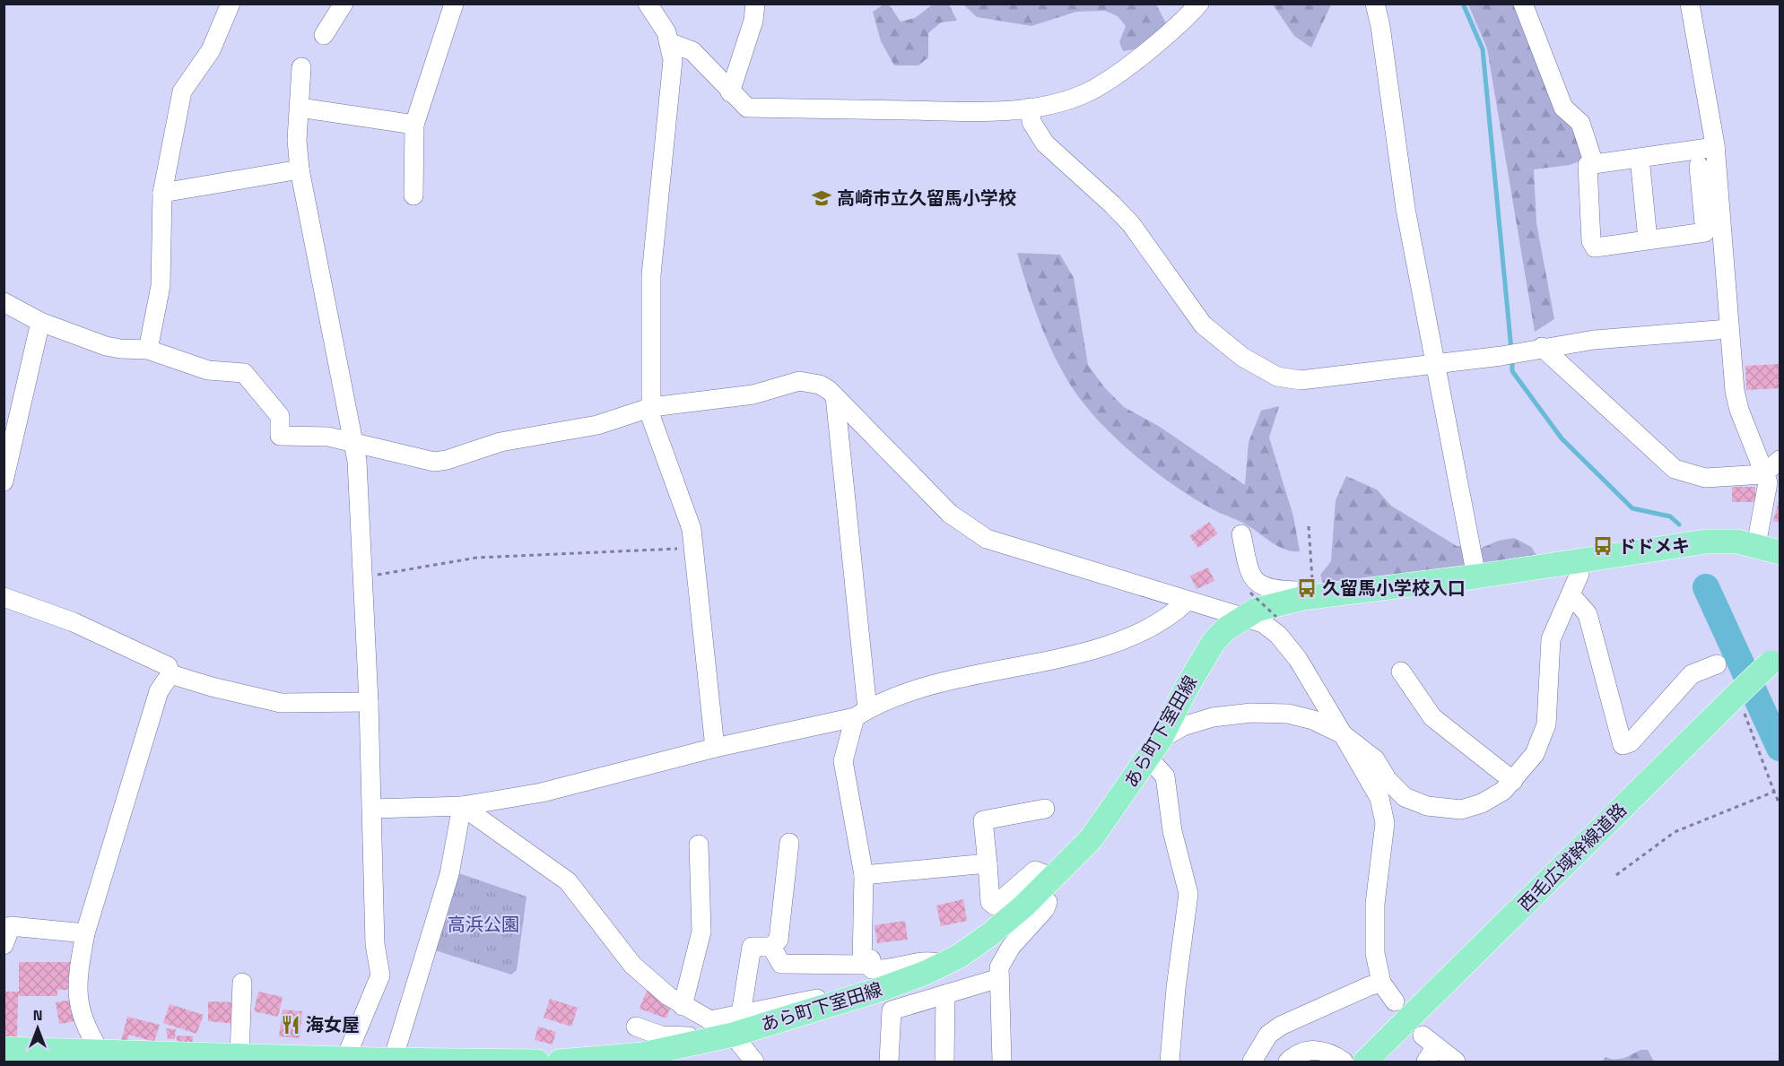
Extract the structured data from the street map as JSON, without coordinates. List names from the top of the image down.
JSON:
{
  "streets": {
    "main road": ["あら町下室田線", "西毛広域幹線道路"]
  },
  "parks": ["高浜公園"],
  "places": {
    "school or university": ["高崎市立久留馬小学校"],
    "bus stop": ["ドドメキ", "久留馬小学校入口"],
    "restaurant": ["海女屋"]
  },
  "north": "top"
}
